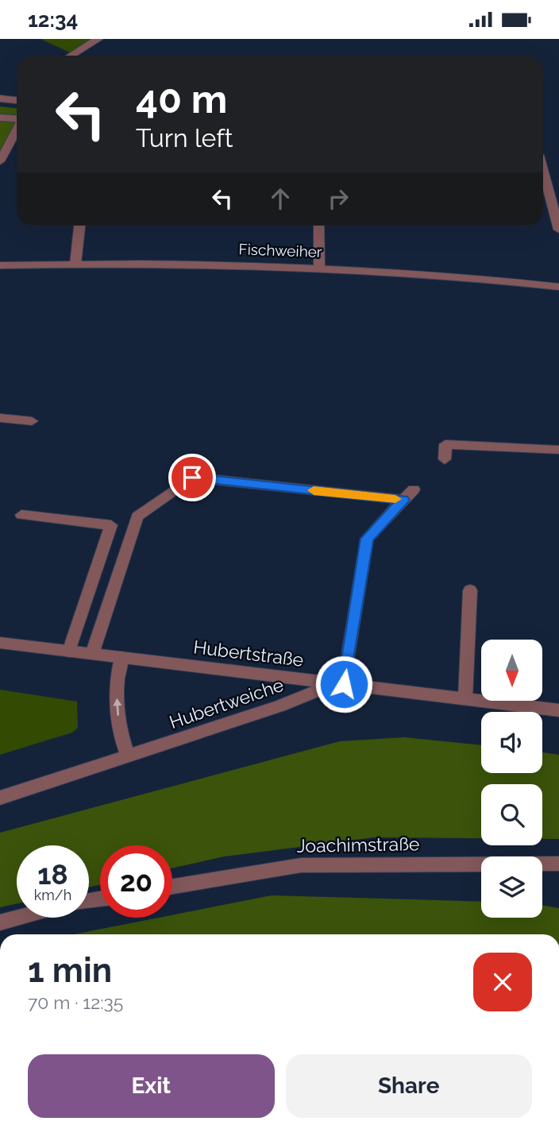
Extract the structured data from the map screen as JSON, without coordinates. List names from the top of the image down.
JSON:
{
  "streets": {
    "street": [
      "Fischweiher",
      "Hubertstraße",
      "Hubertweiche",
      "Joachimstraße"
    ]
  },
  "crossings": [
    ["Hubertstraße", "Hubertweiche"]
  ],
  "north": "bottom",
  "page": {
    "status": "12:34",
    "turn": ["40 m", "Turn left"],
    "speed": "18 km/h",
    "limit": "20",
    "heading": ["1 min", "70 m · 12:35"],
    "buttons": ["Exit", "Share"]
  }
}
